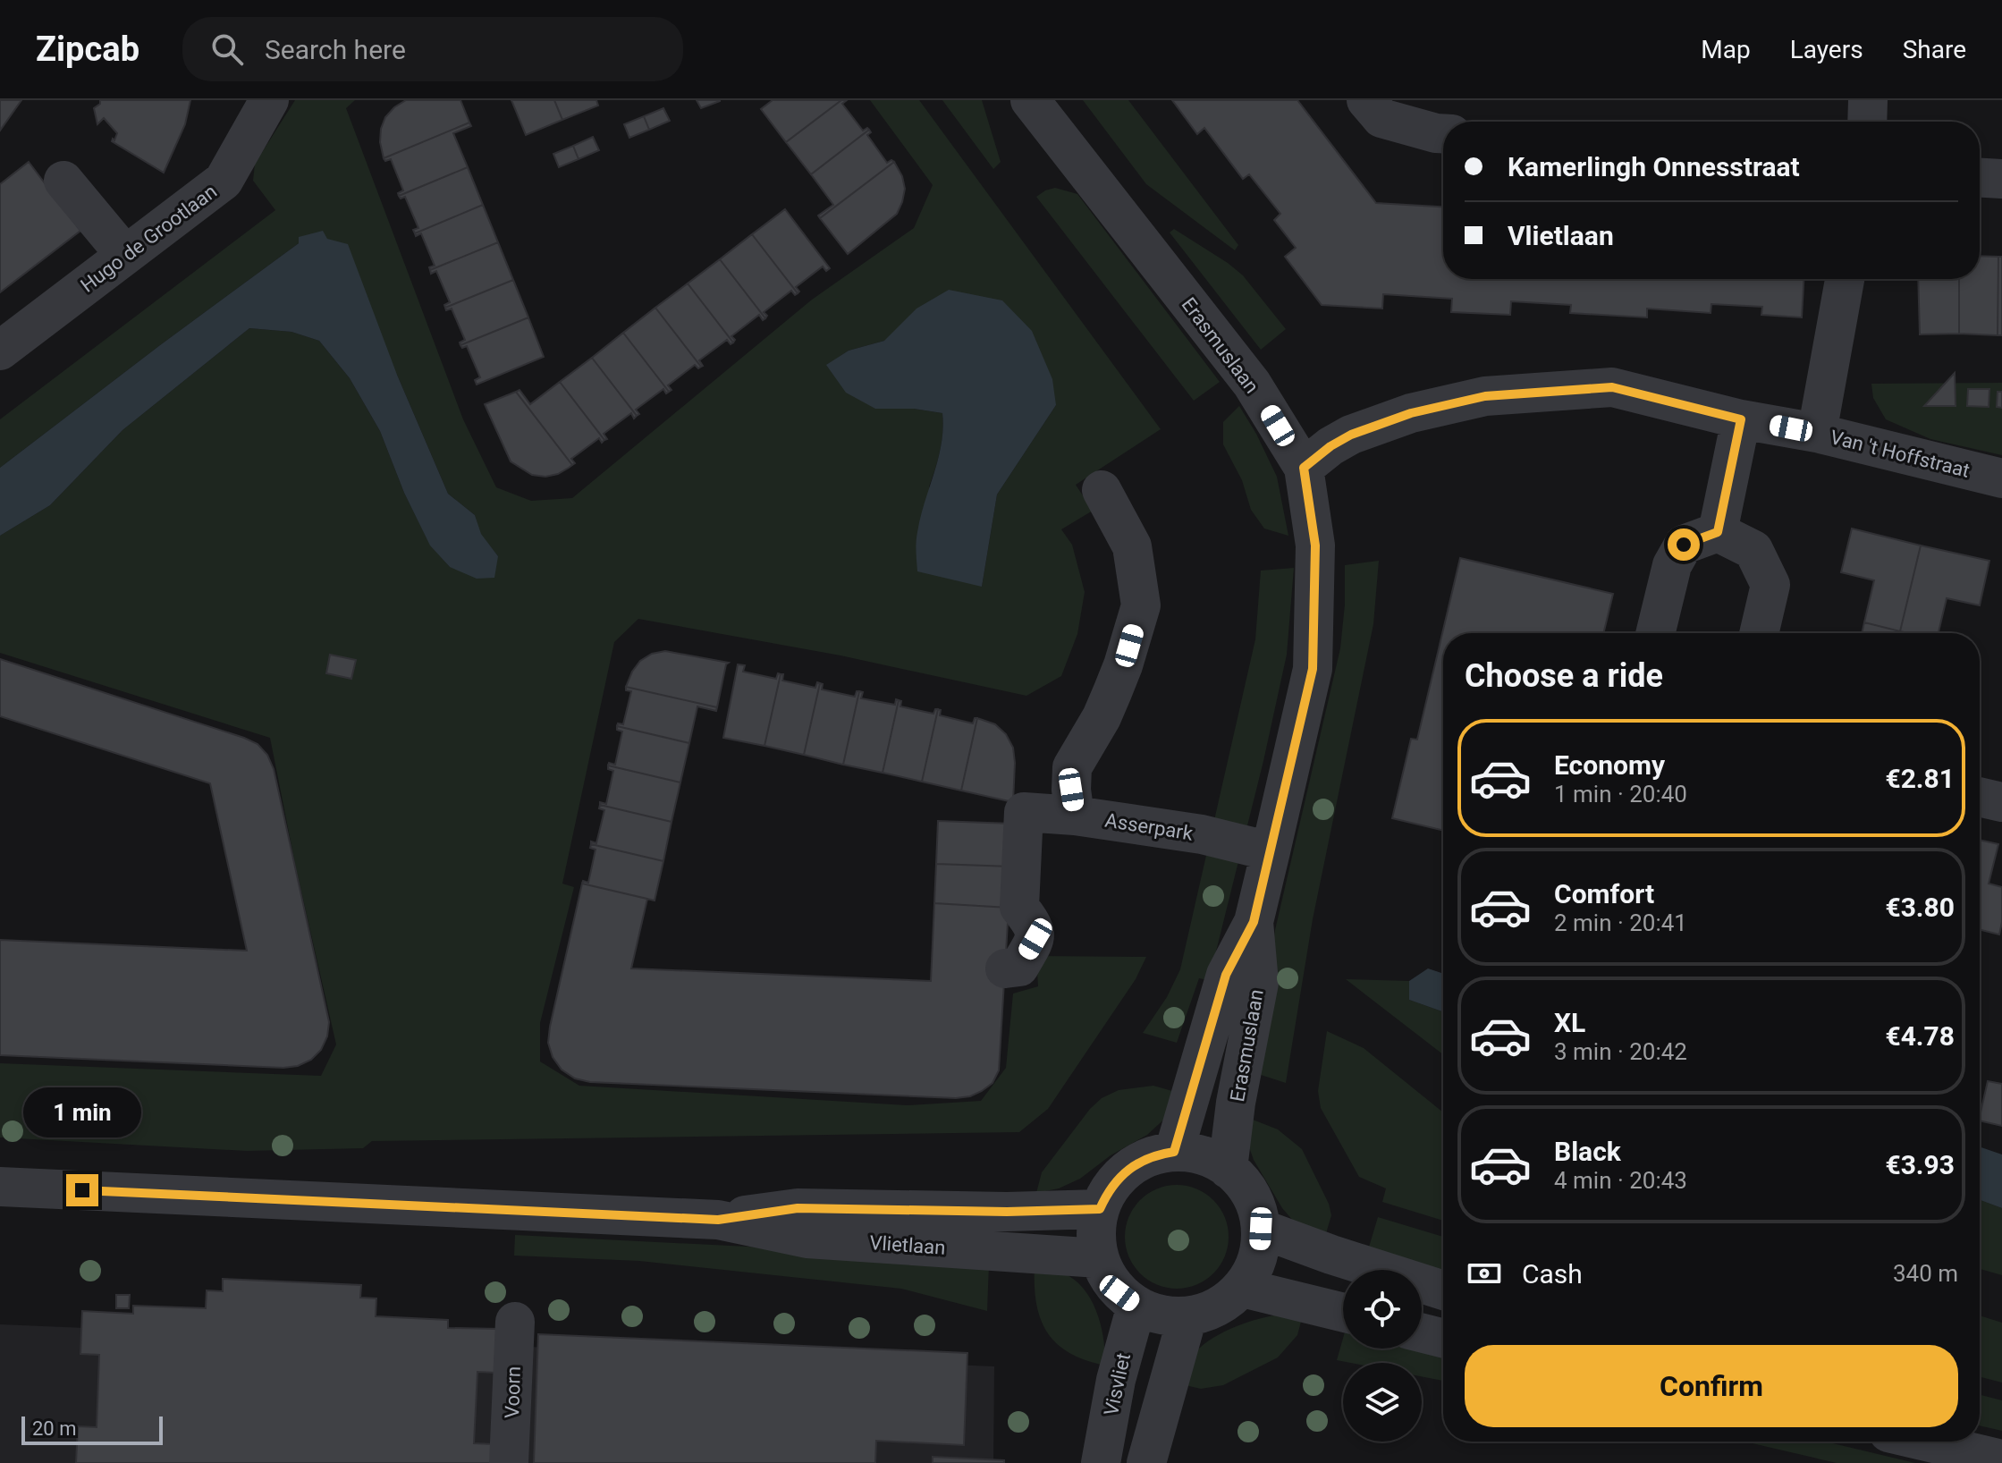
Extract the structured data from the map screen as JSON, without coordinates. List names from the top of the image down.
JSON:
{
  "streets": {
    "street": [
      "Hugo de Grootlaan",
      "Erasmuslaan",
      "Van 't Hoffstraat",
      "Asserpark",
      "Vlietlaan",
      "Visvliet",
      "Voorn"
    ]
  },
  "crossings": [
    ["Erasmuslaan", "Van 't Hoffstraat"],
    ["Erasmuslaan", "Asserpark"],
    ["Erasmuslaan", "Vlietlaan"],
    ["Erasmuslaan", "Visvliet"],
    ["Vlietlaan", "Visvliet"]
  ],
  "scale_bar": "20 m",
  "page": {
    "header": "Zipcab",
    "search": "Search here",
    "nav": ["Map", "Layers", "Share"],
    "banner": ["Kamerlingh Onnesstraat", "Vlietlaan"],
    "heading": "Choose a ride",
    "list": [
      {
        "name": "Economy",
        "note": "1 min · 20:40",
        "value": "€2.81"
      },
      {
        "name": "Comfort",
        "note": "2 min · 20:41",
        "value": "€3.80"
      },
      {
        "name": "XL",
        "note": "3 min · 20:42",
        "value": "€4.78"
      },
      {
        "name": "Black",
        "note": "4 min · 20:43",
        "value": "€3.93"
      }
    ],
    "bubble": "1 min",
    "pay": ["Cash", "340 m"],
    "buttons": "Confirm",
    "scale": "20 m"
  }
}
